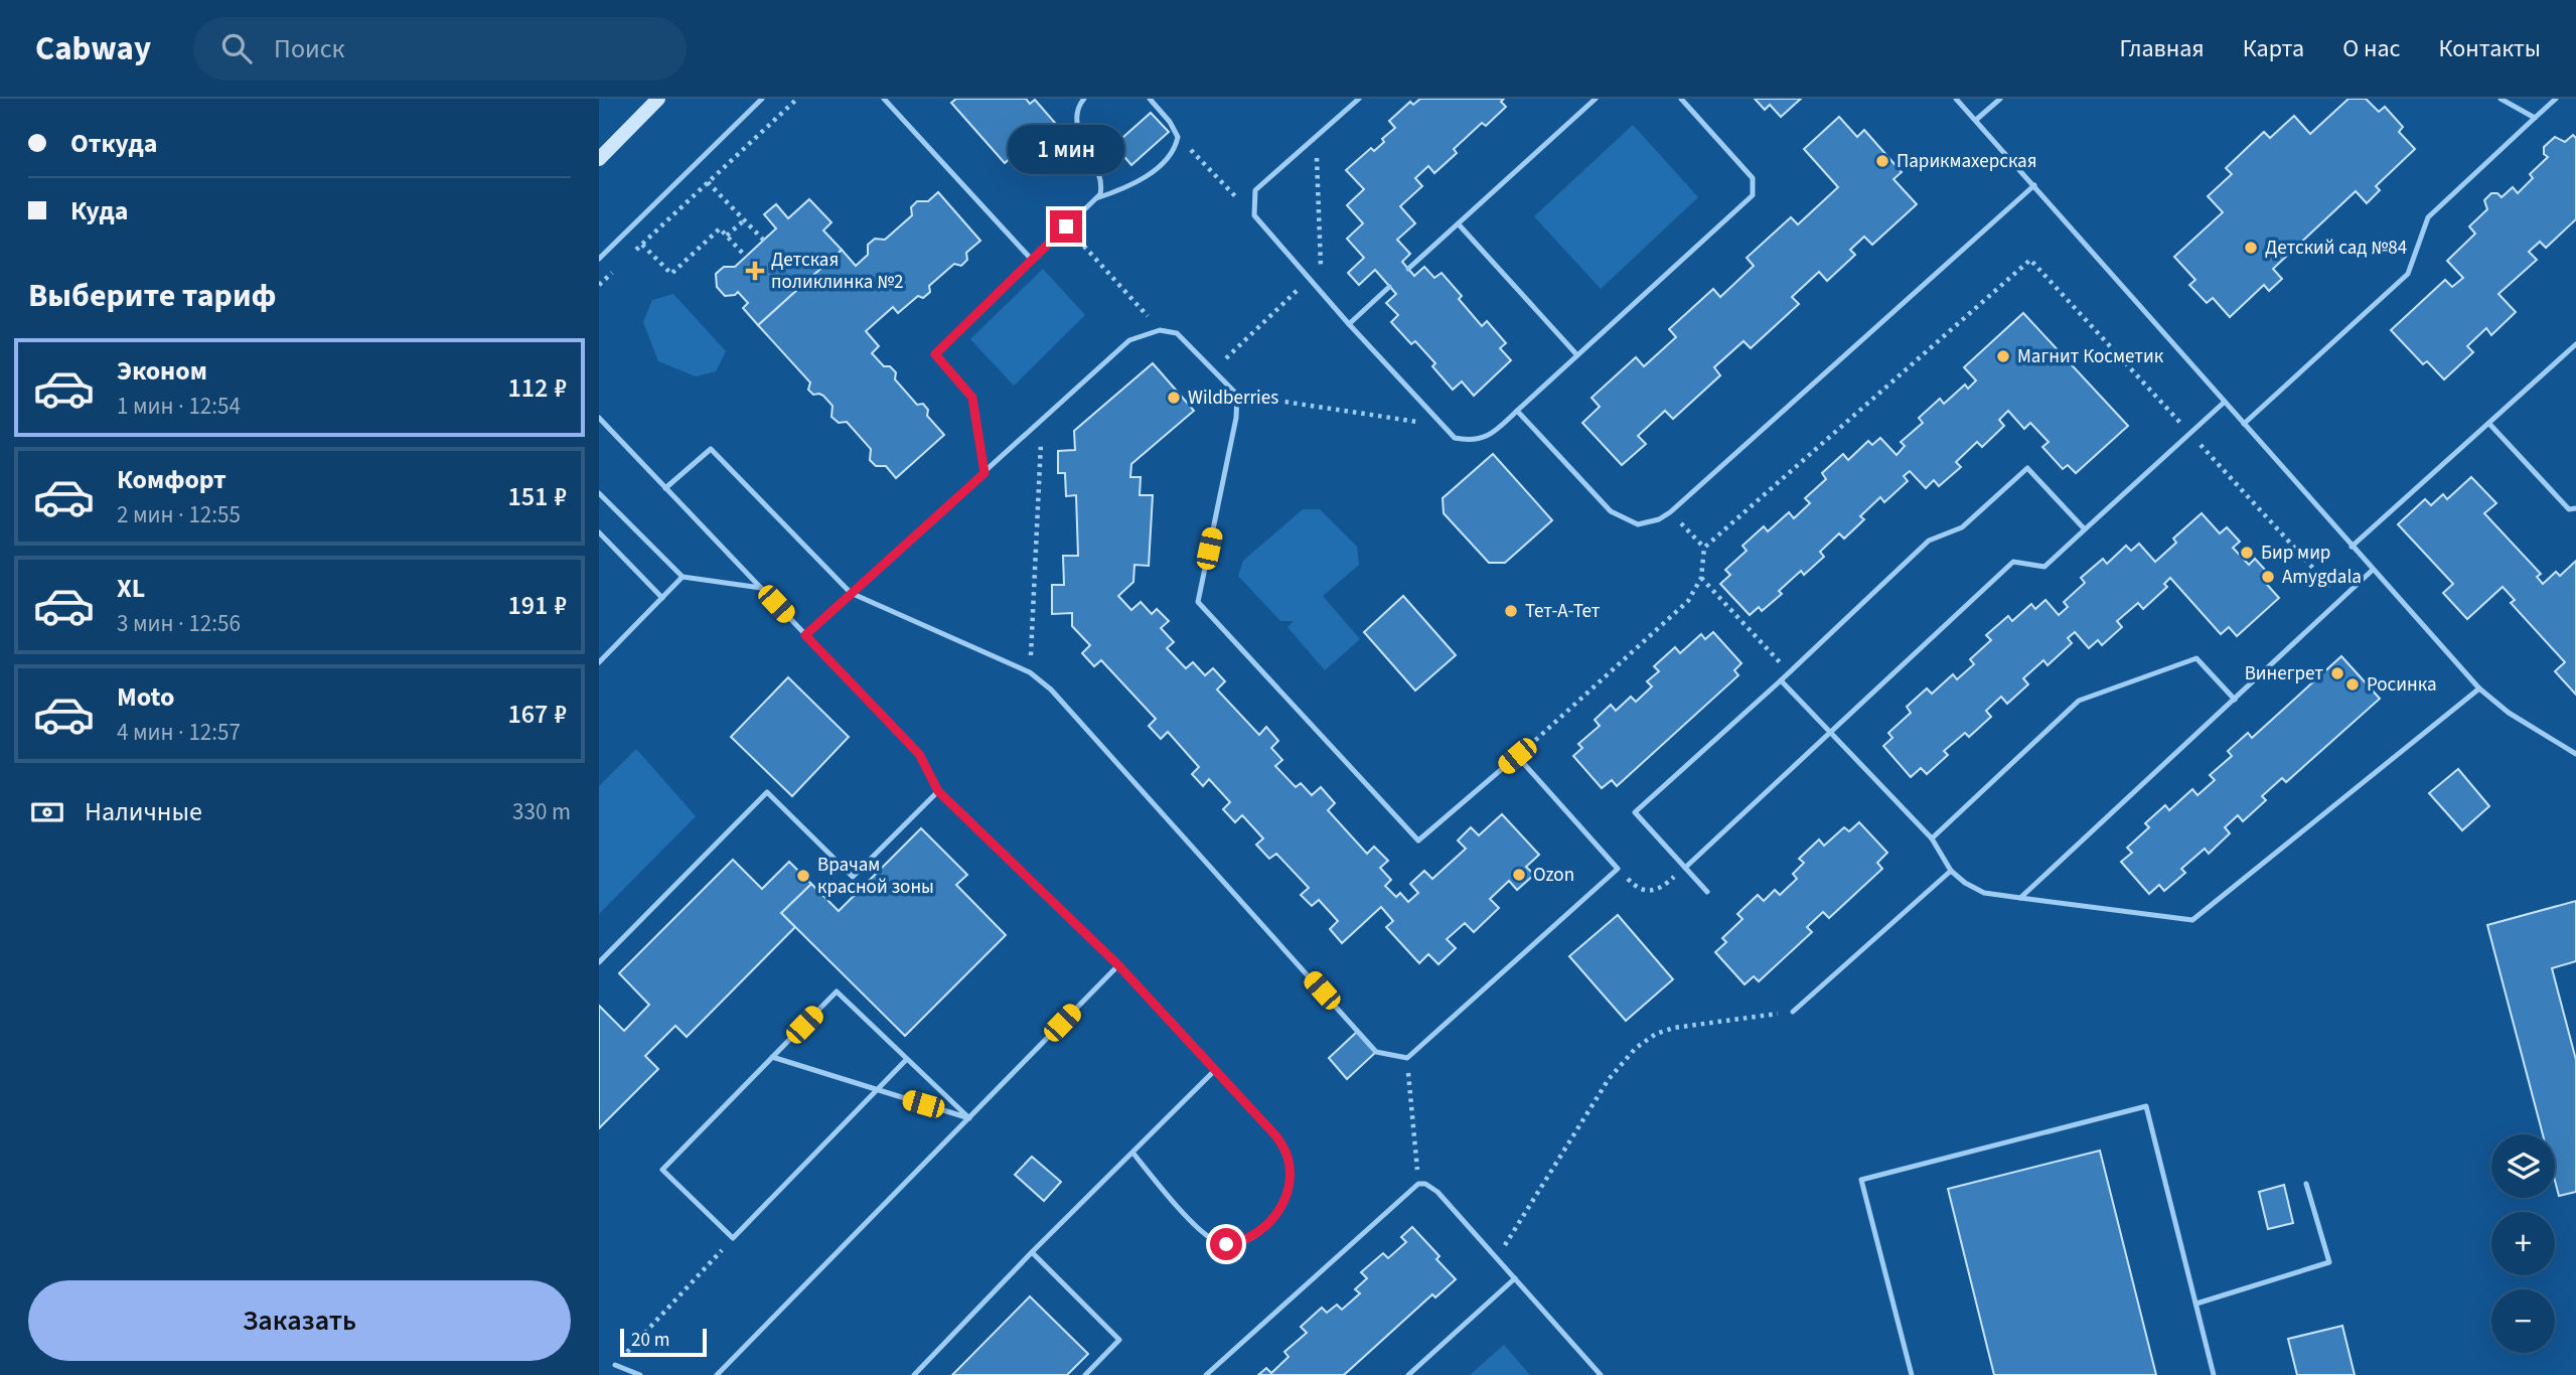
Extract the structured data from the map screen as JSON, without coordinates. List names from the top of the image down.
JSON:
{
  "places": {
    "other": [
      "Парикмахерская",
      "Детский сад №84",
      "Магнит Косметик",
      "Wildberries",
      "Бир мир",
      "Amygdala",
      "Тет-А-Тет",
      "Винегрет",
      "Росинка",
      "Ozon",
      "Врачам красной зоны"
    ],
    "health": ["Детская поликлинка №2"]
  },
  "scale_bar": "20 m",
  "page": {
    "header": "Cabway",
    "search": "Поиск",
    "nav": [
      "Главная",
      "Карта",
      "О нас",
      "Контакты"
    ],
    "banner": ["Откуда", "Куда"],
    "bubble": "1 мин",
    "heading": "Выберите тариф",
    "list": [
      {
        "name": "Эконом",
        "note": "1 мин · 12:54",
        "value": "112 ₽"
      },
      {
        "name": "Комфорт",
        "note": "2 мин · 12:55",
        "value": "151 ₽"
      },
      {
        "name": "XL",
        "note": "3 мин · 12:56",
        "value": "191 ₽"
      },
      {
        "name": "Moto",
        "note": "4 мин · 12:57",
        "value": "167 ₽"
      }
    ],
    "pay": ["Наличные", "330 m"],
    "map_buttons": ["+", "−"],
    "buttons": "Заказать",
    "scale": "20 m"
  }
}
